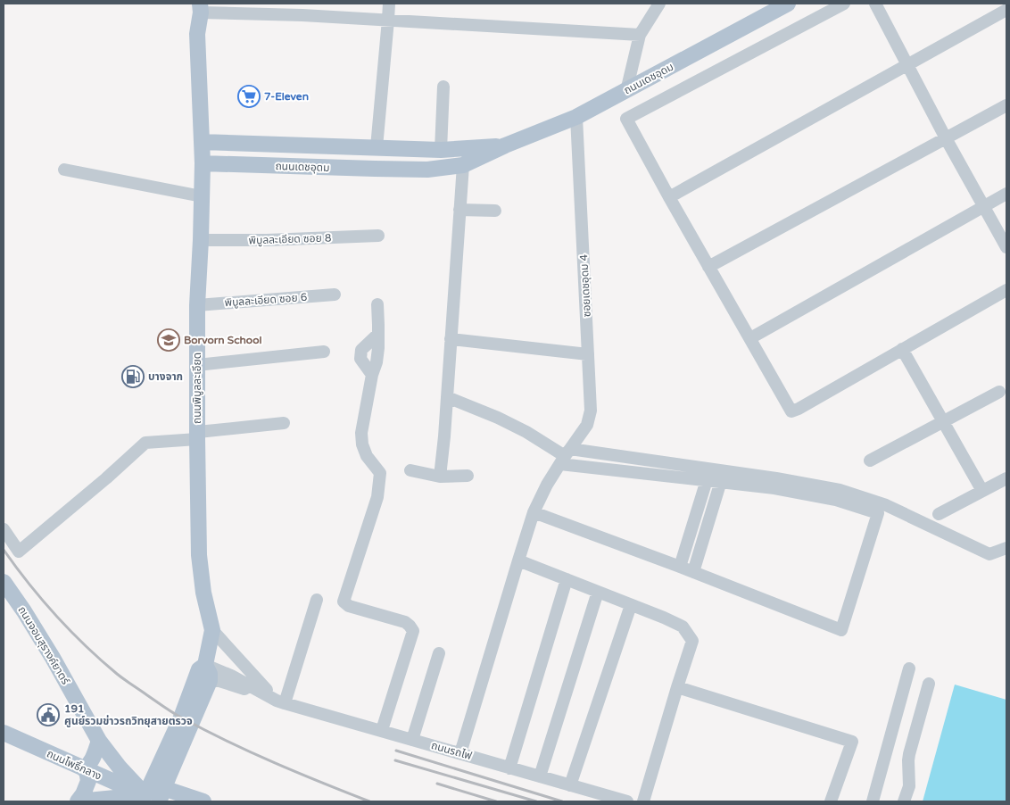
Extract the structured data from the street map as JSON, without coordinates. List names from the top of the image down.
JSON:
{
  "streets": {
    "main road": [
      "ถนนเดชอุดม",
      "ถนนพิบูลละเอียด",
      "ถนนจอมสุรางค์ยาตร์",
      "ถนนโพธิ์กลาง"
    ],
    "street": [
      "พิบูลละเอียด ซอย 8",
      "ซอยเดชอุดม 4",
      "พิบูลละเอียด ซอย 6",
      "ถนนรถไฟ"
    ]
  },
  "crossings": [
    ["ถนนเดชอุดม", "ซอยเดชอุดม 4"],
    ["ถนนเดชอุดม", "ถนนพิบูลละเอียด"],
    ["พิบูลละเอียด ซอย 8", "ถนนพิบูลละเอียด"],
    ["ซอยเดชอุดม 4", "ถนนรถไฟ"],
    ["พิบูลละเอียด ซอย 6", "ถนนพิบูลละเอียด"],
    ["ถนนพิบูลละเอียด", "ถนนจอมสุรางค์ยาตร์"],
    ["ถนนพิบูลละเอียด", "ถนนรถไฟ"],
    ["ถนนพิบูลละเอียด", "ถนนโพธิ์กลาง"],
    ["ถนนจอมสุรางค์ยาตร์", "ถนนโพธิ์กลาง"]
  ],
  "places": {
    "supermarket": ["7-Eleven"],
    "school or university": ["Borvorn School"],
    "fuel station": ["บางจาก"],
    "public building": ["191 ศูนย์รวมข่าวรถวิทยุสายตรวจ"]
  }
}
